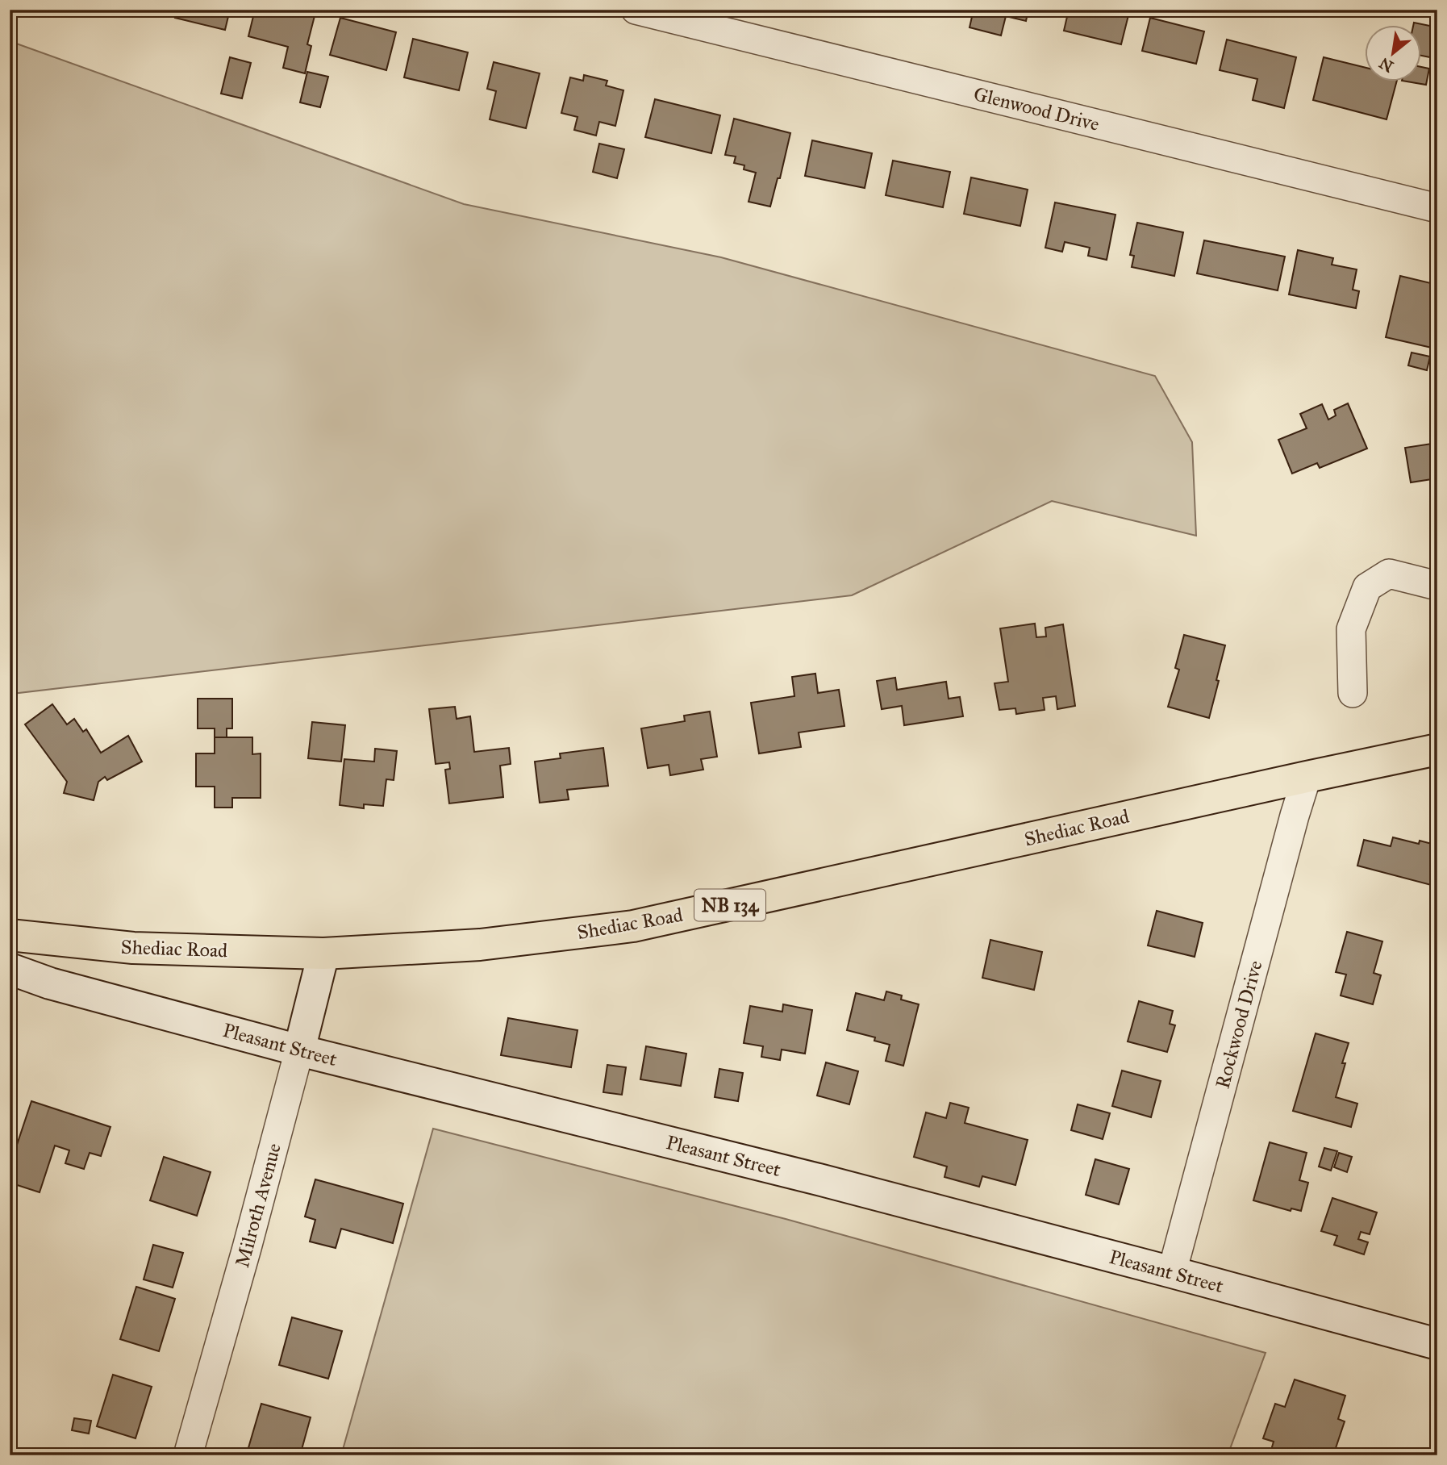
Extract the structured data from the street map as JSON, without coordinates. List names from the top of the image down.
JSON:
{
  "streets": {
    "main road": ["Shediac Road", "NB 134"],
    "street": [
      "Glenwood Drive",
      "Rockwood Drive",
      "Pleasant Street",
      "Milroth Avenue"
    ]
  },
  "crossings": [
    ["Shediac Road", "Rockwood Drive"],
    ["Shediac Road", "Milroth Avenue"],
    ["Rockwood Drive", "Pleasant Street"],
    ["Pleasant Street", "Milroth Avenue"]
  ],
  "north": "bottom left"
}
